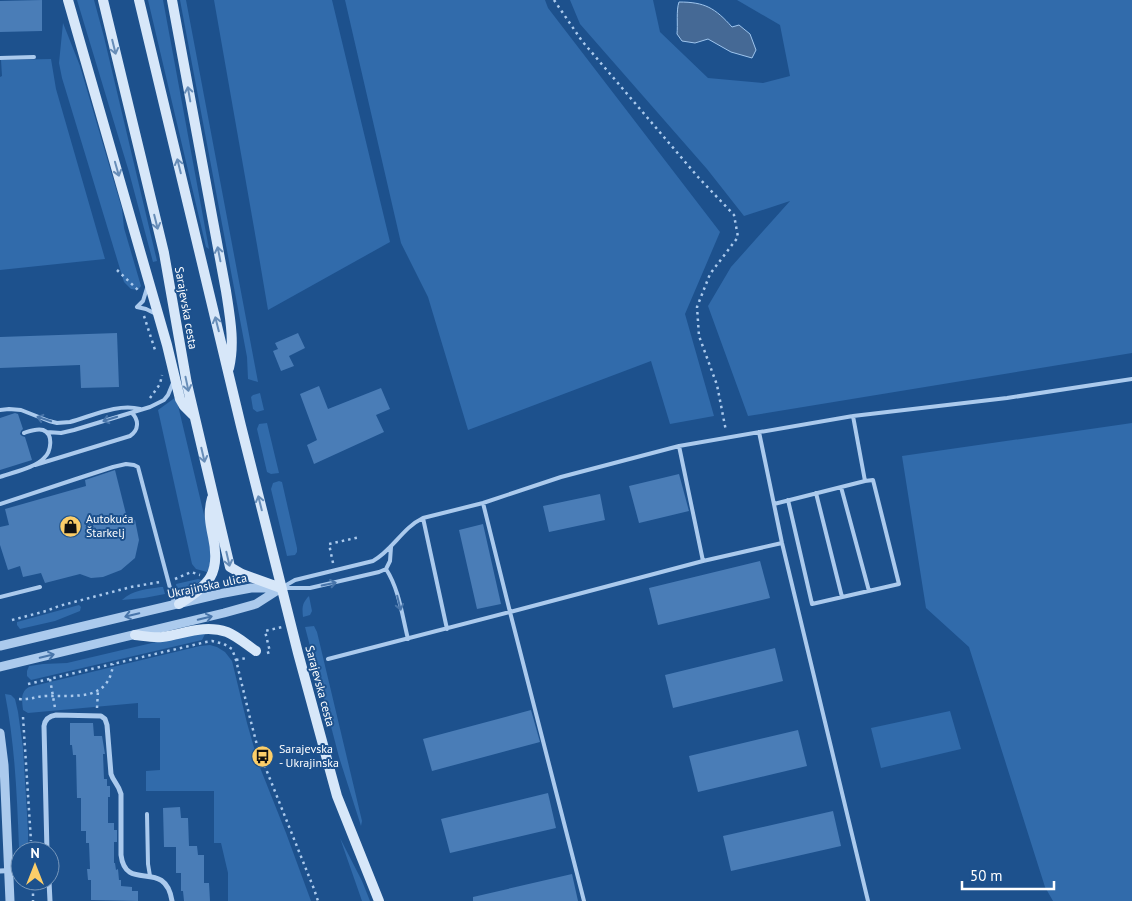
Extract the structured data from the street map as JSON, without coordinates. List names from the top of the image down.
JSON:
{
  "streets": {
    "main road": ["Sarajevska cesta"],
    "street": ["Ukrajinska ulica"]
  },
  "crossings": [
    ["Sarajevska cesta", "Ukrajinska ulica"]
  ],
  "places": {
    "shop": ["Autokuća Štarkelj"],
    "bus stop": ["Sarajevska - Ukrajinska"]
  },
  "scale_bar": "50 m",
  "north": "top"
}
